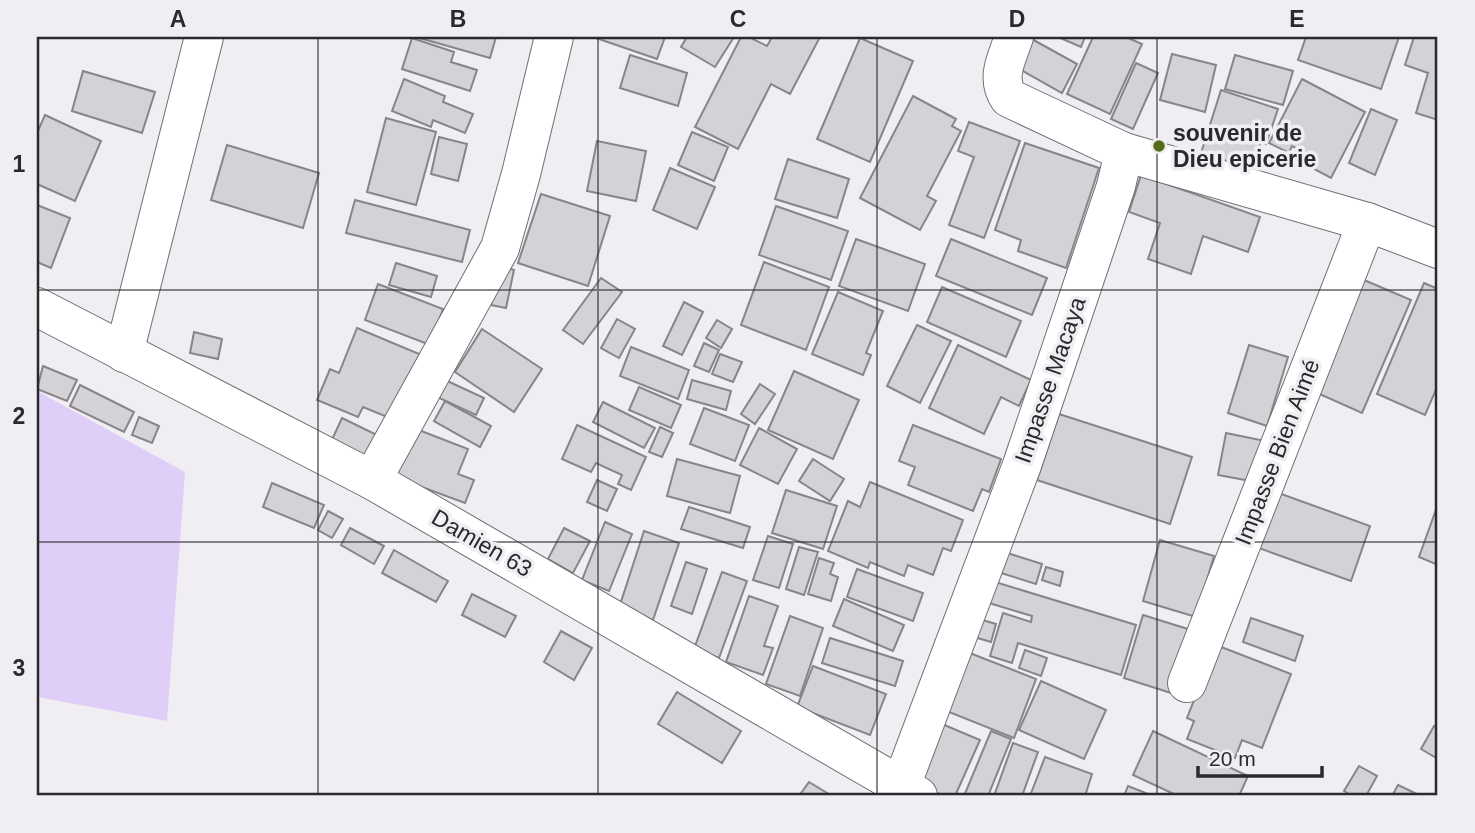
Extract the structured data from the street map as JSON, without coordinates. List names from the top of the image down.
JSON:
{
  "streets": {
    "street": ["Impasse Macaya", "Impasse Bien Aimé", "Damien 63"]
  },
  "crossings": [
    ["Impasse Macaya", "Damien 63"]
  ],
  "places": ["souvenir de Dieu epicerie"],
  "scale_bar": "20 m",
  "grid": {
    "columns": [
      "A",
      "B",
      "C",
      "D",
      "E"
    ],
    "rows": ["1", "2", "3"]
  }
}
